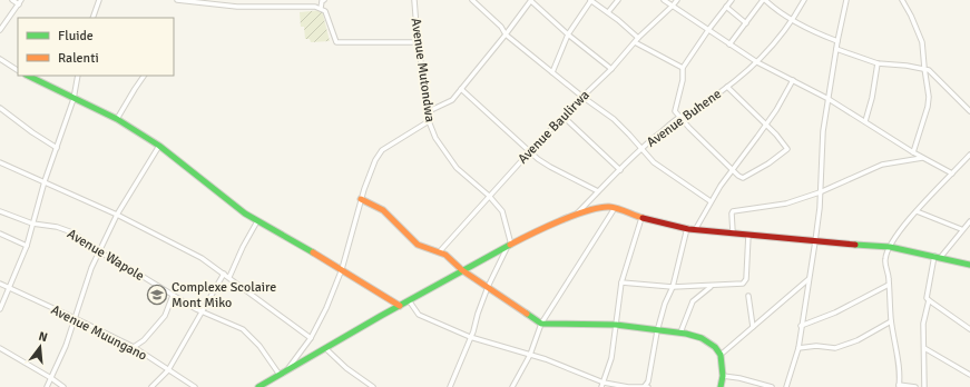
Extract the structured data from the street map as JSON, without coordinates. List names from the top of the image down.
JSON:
{
  "streets": {
    "street": [
      "Avenue Mutondwa",
      "Avenue Buhene",
      "Avenue Baulirwa",
      "Avenue Wapole",
      "Avenue Muungano"
    ]
  },
  "crossings": [
    ["Avenue Mutondwa", "Avenue Baulirwa"]
  ],
  "places": {
    "school or university": ["Complexe Scolaire Mont Miko"]
  },
  "legend": ["Fluide", "Ralenti"],
  "north": "top"
}
